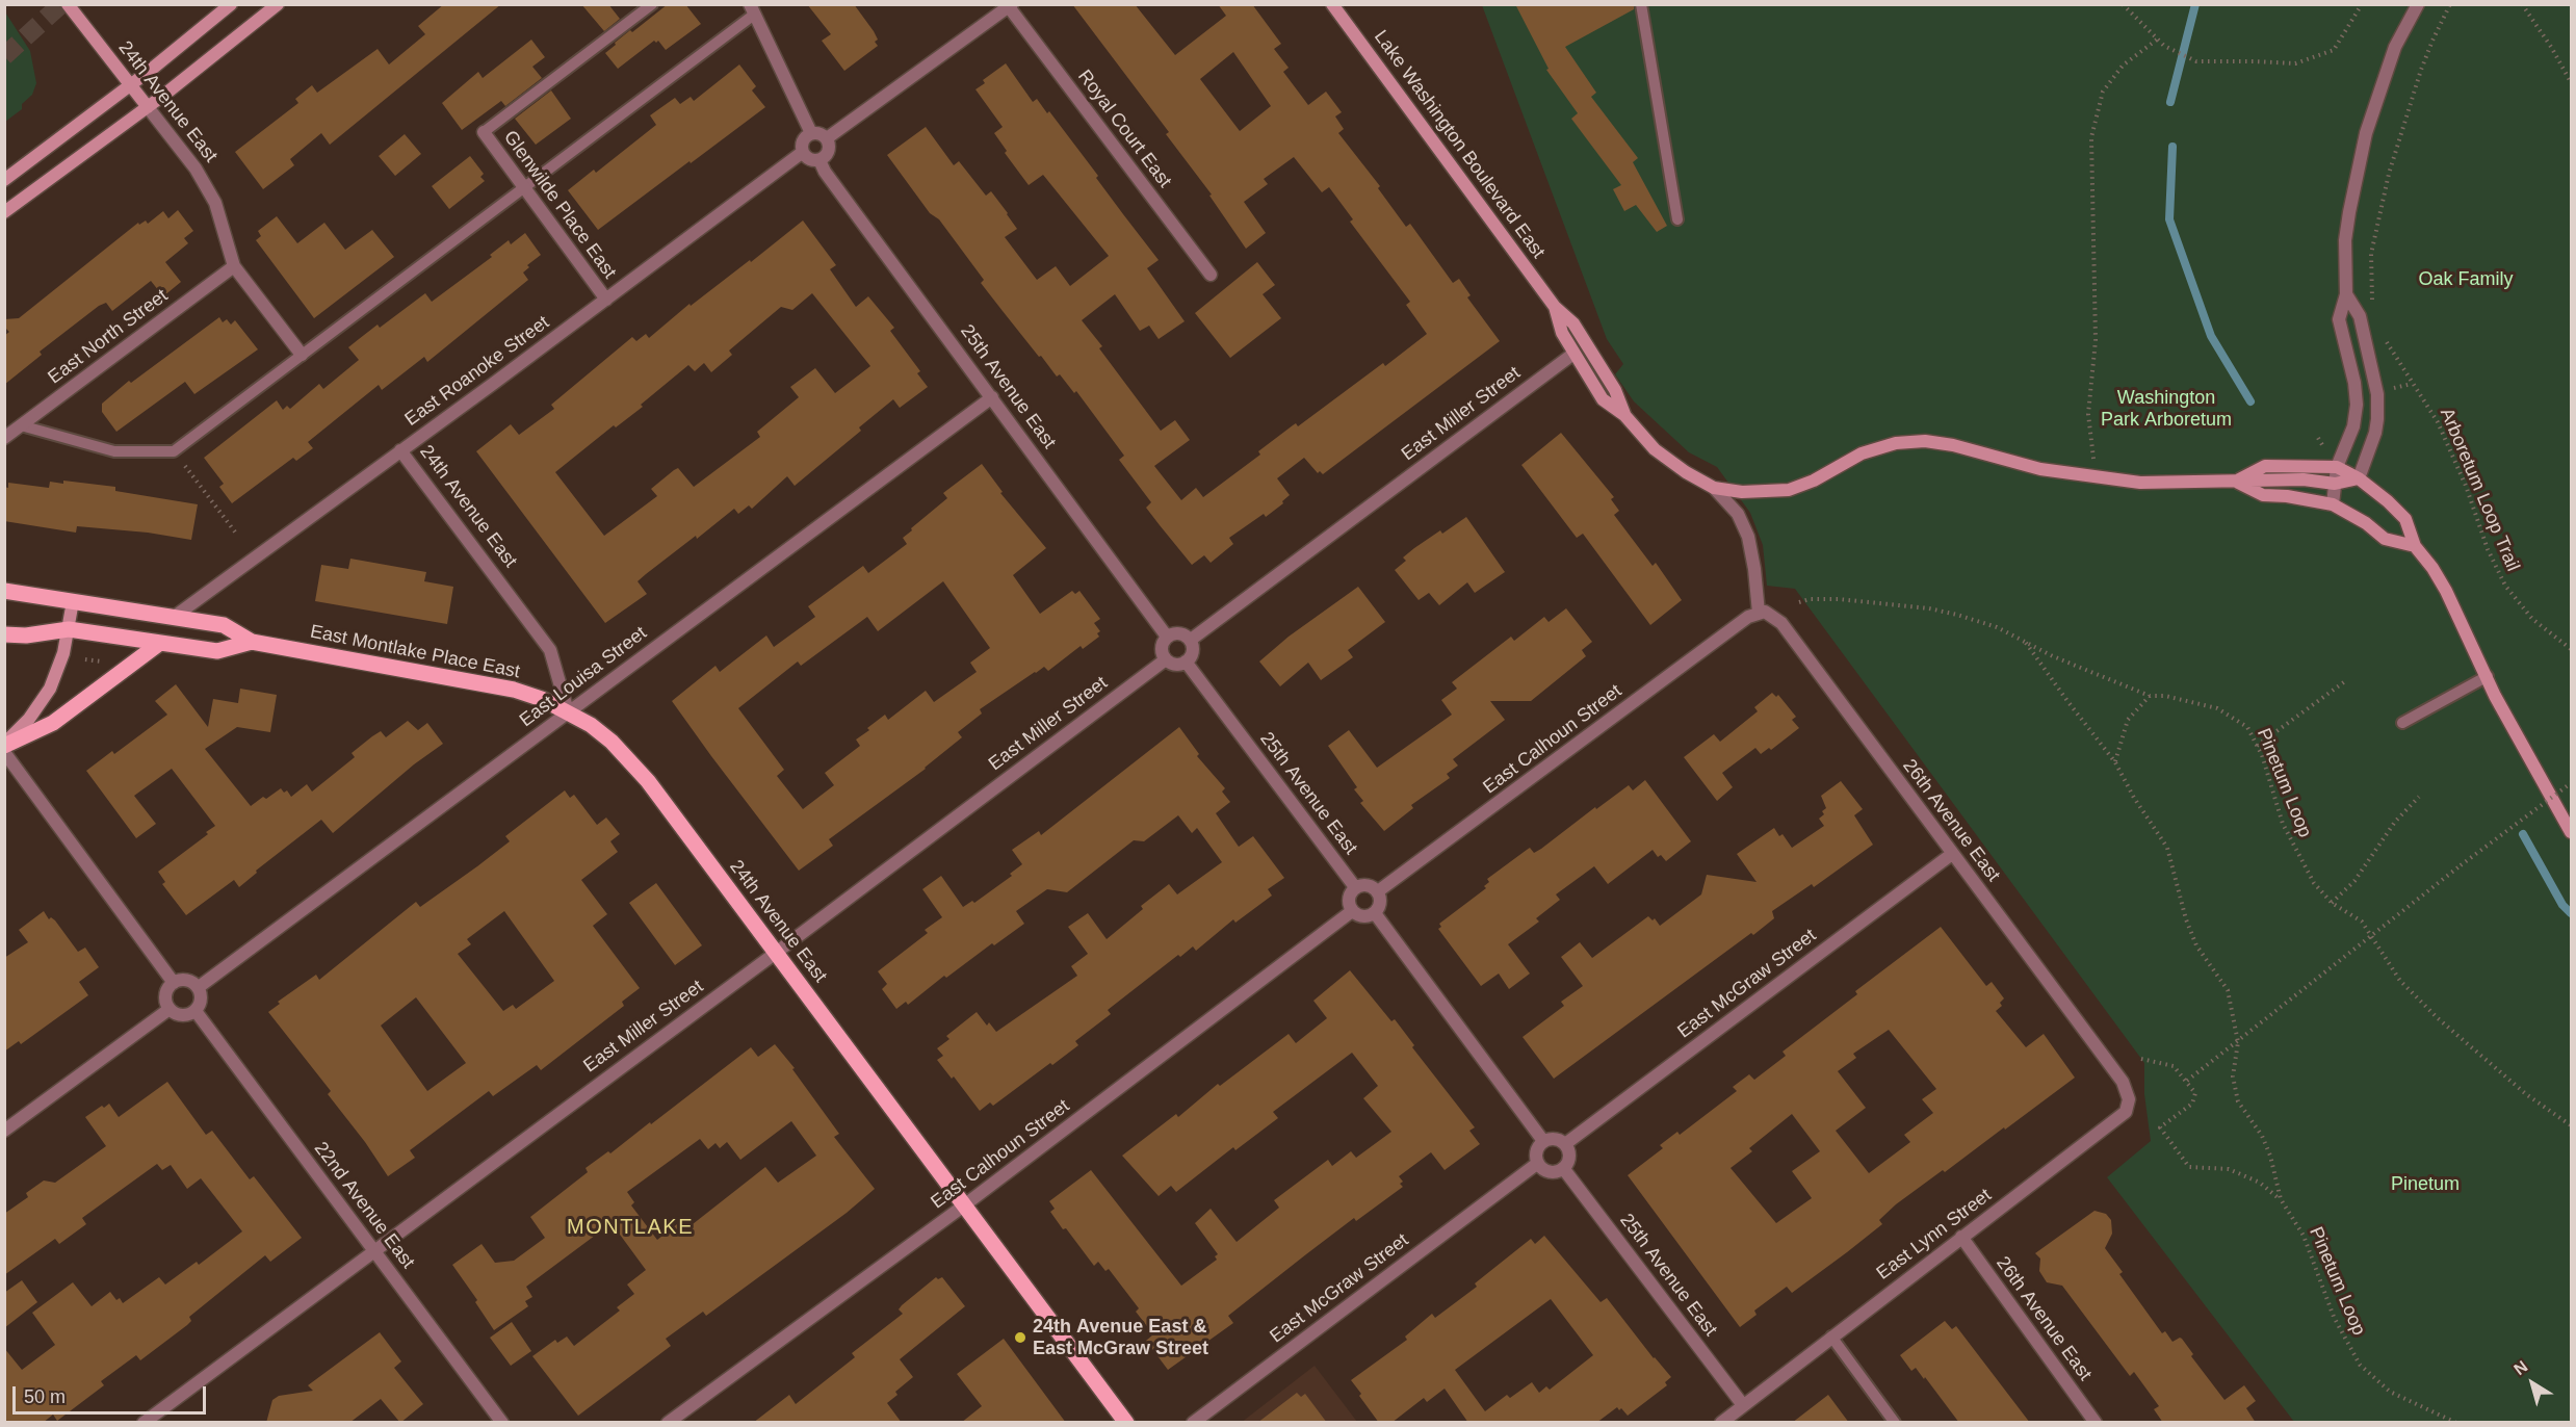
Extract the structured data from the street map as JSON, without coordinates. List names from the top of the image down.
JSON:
{
  "streets": {
    "main road": ["24th Avenue East", "Lake Washington Boulevard East", "East Montlake Place East"],
    "street": [
      "Royal Court East",
      "Glenwilde Place East",
      "East North Street",
      "East Roanoke Street",
      "25th Avenue East",
      "East Miller Street",
      "East Louisa Street",
      "East Calhoun Street",
      "26th Avenue East",
      "East McGraw Street",
      "22nd Avenue East",
      "East Lynn Street"
    ],
    "path": ["Arboretum Loop Trail", "Pinetum Loop"]
  },
  "crossings": [
    ["24th Avenue East", "East North Street"],
    ["24th Avenue East", "East Roanoke Street"],
    ["24th Avenue East", "East Miller Street"],
    ["24th Avenue East", "East Montlake Place East"],
    ["24th Avenue East", "East Louisa Street"],
    ["24th Avenue East", "East Calhoun Street"],
    ["Lake Washington Boulevard East", "East Miller Street"],
    ["Glenwilde Place East", "East Roanoke Street"],
    ["East Roanoke Street", "25th Avenue East"],
    ["East Roanoke Street", "East Montlake Place East"],
    ["25th Avenue East", "East Miller Street"],
    ["25th Avenue East", "East Louisa Street"],
    ["25th Avenue East", "East Calhoun Street"],
    ["25th Avenue East", "East McGraw Street"],
    ["25th Avenue East", "East Lynn Street"],
    ["East Miller Street", "22nd Avenue East"],
    ["East Montlake Place East", "East Louisa Street"],
    ["East Louisa Street", "22nd Avenue East"],
    ["East Calhoun Street", "26th Avenue East"],
    ["26th Avenue East", "East McGraw Street"],
    ["26th Avenue East", "East Lynn Street"]
  ],
  "districts": ["MONTLAKE"],
  "parks": ["Oak Family", "Washington Park Arboretum", "Pinetum"],
  "places": ["24th Avenue East & East McGraw Street"],
  "scale_bar": "50 m",
  "north": "top left"
}
